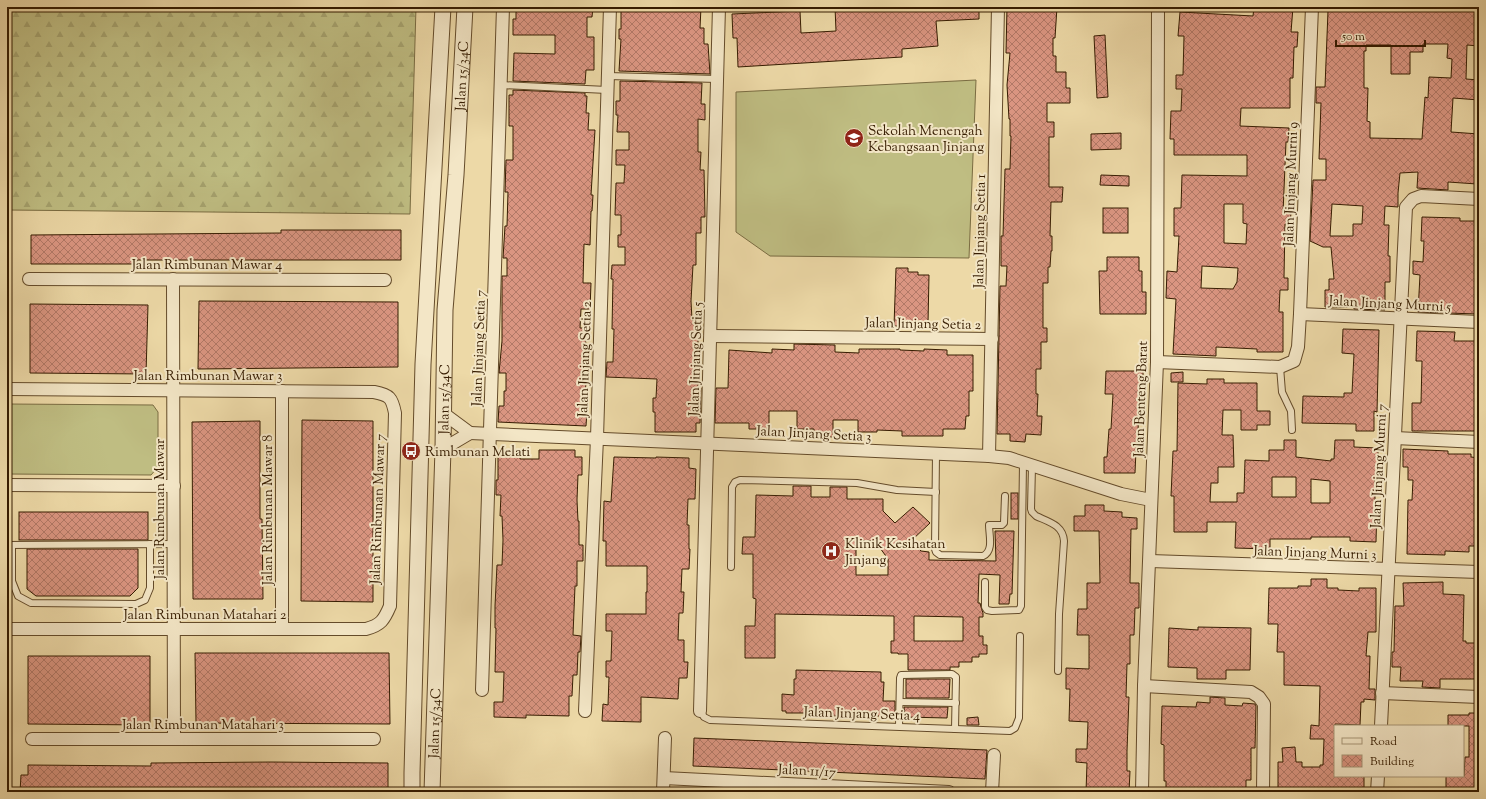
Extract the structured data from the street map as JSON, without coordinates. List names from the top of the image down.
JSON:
{
  "streets": {
    "street": [
      "Jalan 15/34C",
      "Jalan Jinjang Murni 9",
      "Jalan Jinjang Setia 1",
      "Jalan Rimbunan Mawar 4",
      "Jalan Jinjang Murni 5",
      "Jalan Jinjang Setia 2",
      "Jalan Jinjang Setia 7",
      "Jalan Jinjang Setia 5",
      "Jalan Rimbunan Mawar 3",
      "Jalan Benteng Barat",
      "Jalan Jinjang Setia 3",
      "Jalan Jinjang Murni 7",
      "Jalan Rimbunan Mawar",
      "Jalan Rimbunan Mawar 7",
      "Jalan Rimbunan Mawar 8",
      "Jalan Jinjang Murni 3",
      "Jalan Rimbunan Matahari 2",
      "Jalan Rimbunan Matahari 3",
      "Jalan 11/17"
    ],
    "lane": ["Jalan Jinjang Setia 4"]
  },
  "crossings": [
    ["Jalan Jinjang Murni 9", "Jalan Jinjang Murni 5"],
    ["Jalan Jinjang Setia 1", "Jalan Jinjang Setia 2"],
    ["Jalan Jinjang Setia 1", "Jalan Jinjang Setia 3"],
    ["Jalan Rimbunan Mawar 4", "Jalan Rimbunan Mawar"],
    ["Jalan Jinjang Murni 5", "Jalan Jinjang Murni 7"],
    ["Jalan Jinjang Setia 2", "Jalan Jinjang Setia 5"],
    ["Jalan Jinjang Setia 2", "Jalan Jinjang Setia 3"],
    ["Jalan Jinjang Setia 7", "Jalan Jinjang Setia 3"],
    ["Jalan Jinjang Setia 5", "Jalan Jinjang Setia 3"],
    ["Jalan Jinjang Setia 5", "Jalan Jinjang Setia 4"],
    ["Jalan Rimbunan Mawar 3", "Jalan Rimbunan Mawar"],
    ["Jalan Rimbunan Mawar 3", "Jalan Rimbunan Mawar 7"],
    ["Jalan Rimbunan Mawar 3", "Jalan Rimbunan Mawar 8"],
    ["Jalan Benteng Barat", "Jalan Jinjang Setia 3"],
    ["Jalan Benteng Barat", "Jalan Jinjang Murni 3"],
    ["Jalan Jinjang Murni 7", "Jalan Jinjang Murni 3"],
    ["Jalan Rimbunan Mawar", "Jalan Rimbunan Matahari 2"],
    ["Jalan Rimbunan Mawar", "Jalan Rimbunan Matahari 3"],
    ["Jalan Rimbunan Mawar 7", "Jalan Rimbunan Matahari 2"],
    ["Jalan Rimbunan Mawar 8", "Jalan Rimbunan Matahari 2"]
  ],
  "places": {
    "school or university": ["Sekolah Menengah Kebangsaan Jinjang"],
    "bus stop": ["Rimbunan Melati"],
    "hospital": ["Klinik Kesihatan Jinjang"]
  },
  "legend": ["Road", "Building"],
  "scale_bar": "50 m"
}
